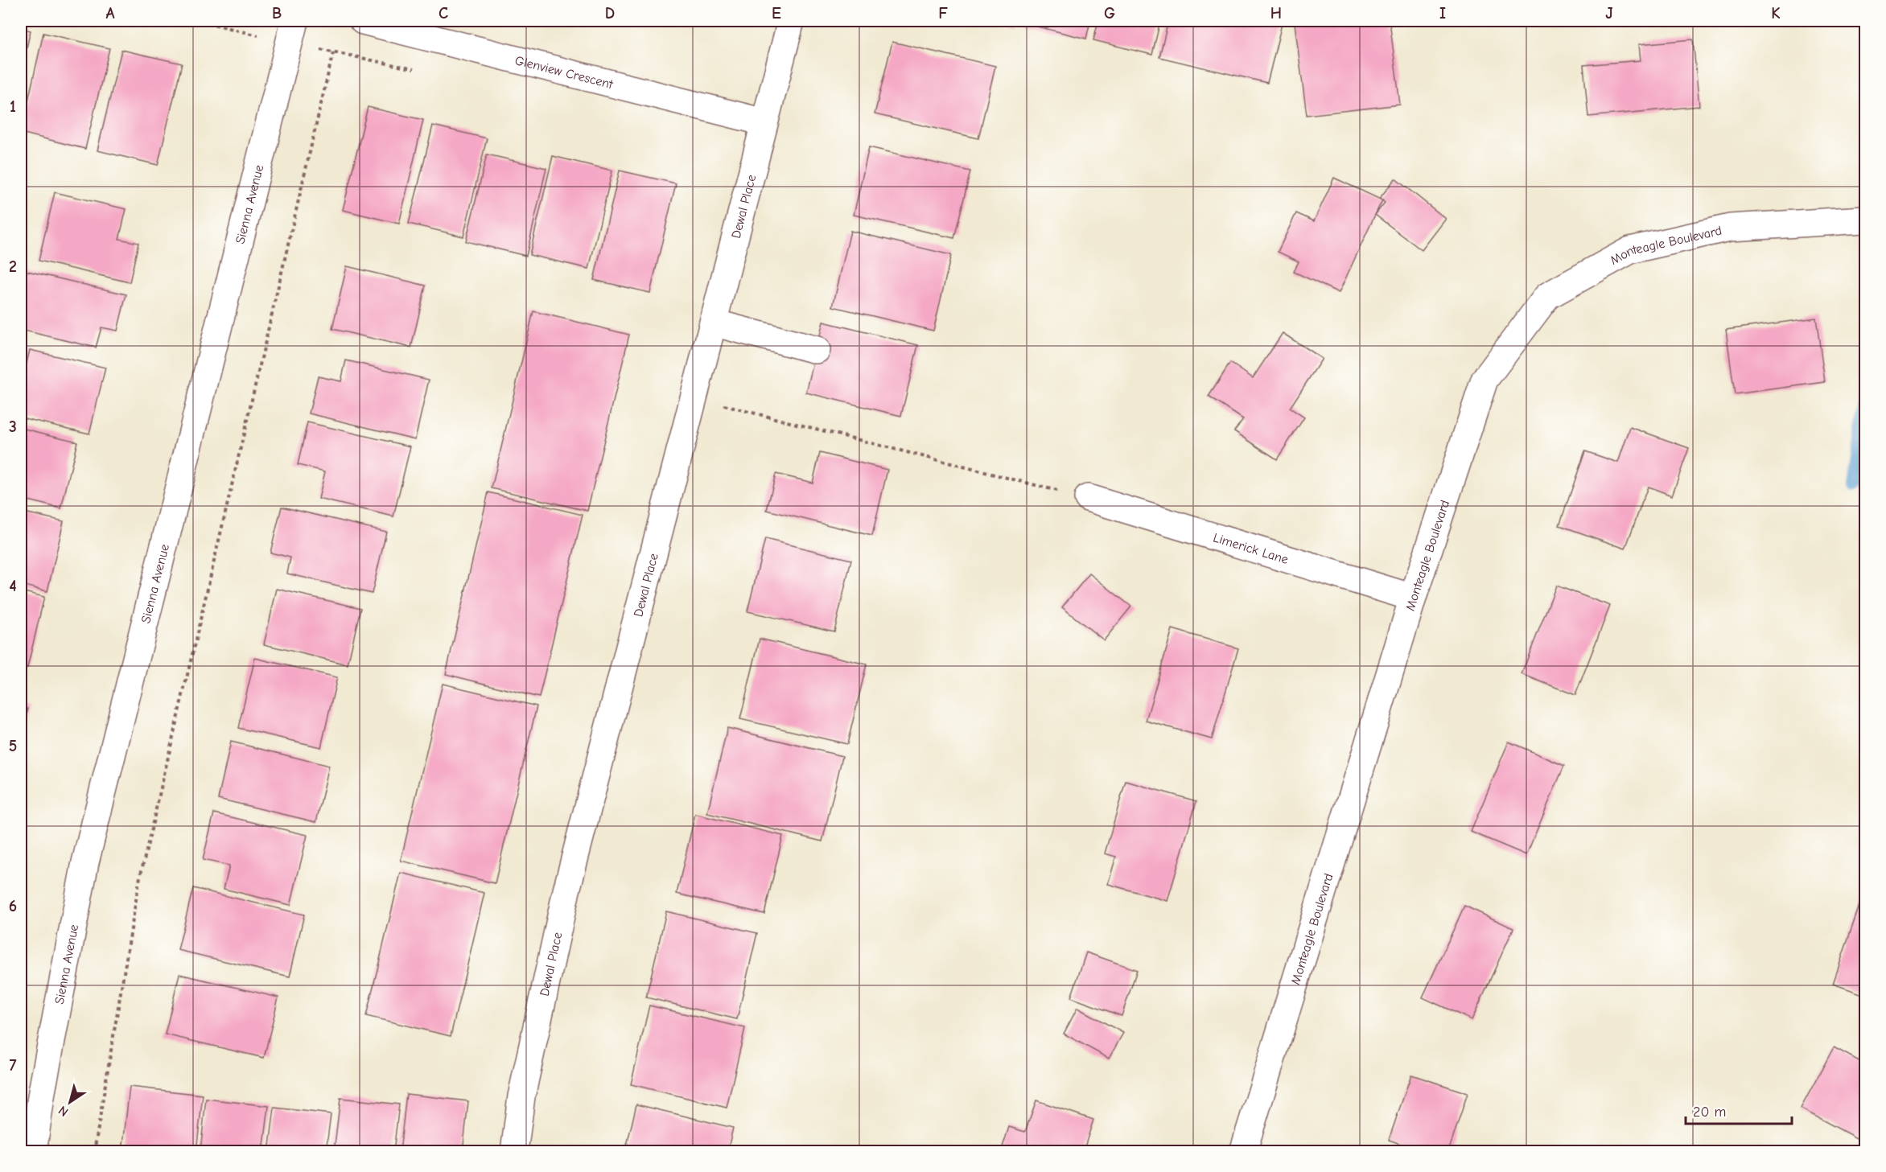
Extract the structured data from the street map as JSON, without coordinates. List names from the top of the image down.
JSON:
{
  "streets": {
    "street": [
      "Glenview Crescent",
      "Sienna Avenue",
      "Dewal Place",
      "Monteagle Boulevard",
      "Limerick Lane"
    ]
  },
  "crossings": [
    ["Glenview Crescent", "Dewal Place"],
    ["Monteagle Boulevard", "Limerick Lane"]
  ],
  "scale_bar": "20 m",
  "north": "bottom left",
  "grid": {
    "columns": [
      "A",
      "B",
      "C",
      "D",
      "E",
      "F",
      "G",
      "H",
      "I",
      "J",
      "K"
    ],
    "rows": [
      "1",
      "2",
      "3",
      "4",
      "5",
      "6",
      "7"
    ]
  }
}
